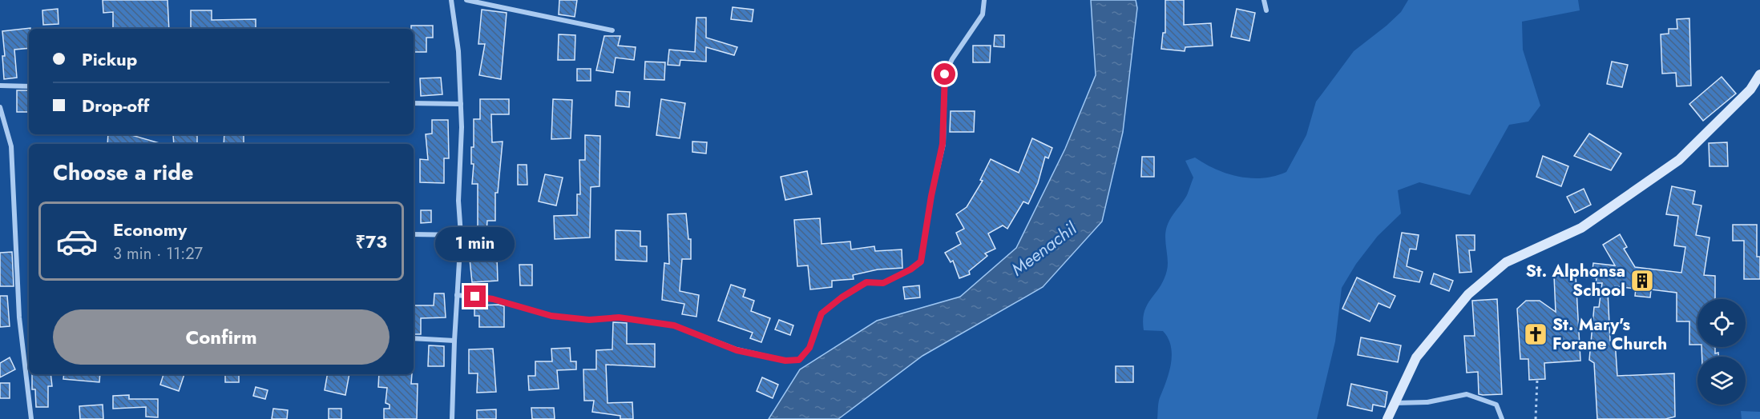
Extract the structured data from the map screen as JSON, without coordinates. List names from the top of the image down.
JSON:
{
  "water": ["Meenachil"],
  "places": {
    "building": ["St. Alphonsa School"],
    "church": ["St. Mary's Forane Church"]
  },
  "page": {
    "banner": ["Pickup", "Drop-off"],
    "heading": "Choose a ride",
    "list": [
      {
        "name": "Economy",
        "note": "3 min · 11:27",
        "value": "₹73"
      }
    ],
    "bubble": "1 min",
    "buttons": "Confirm"
  }
}
